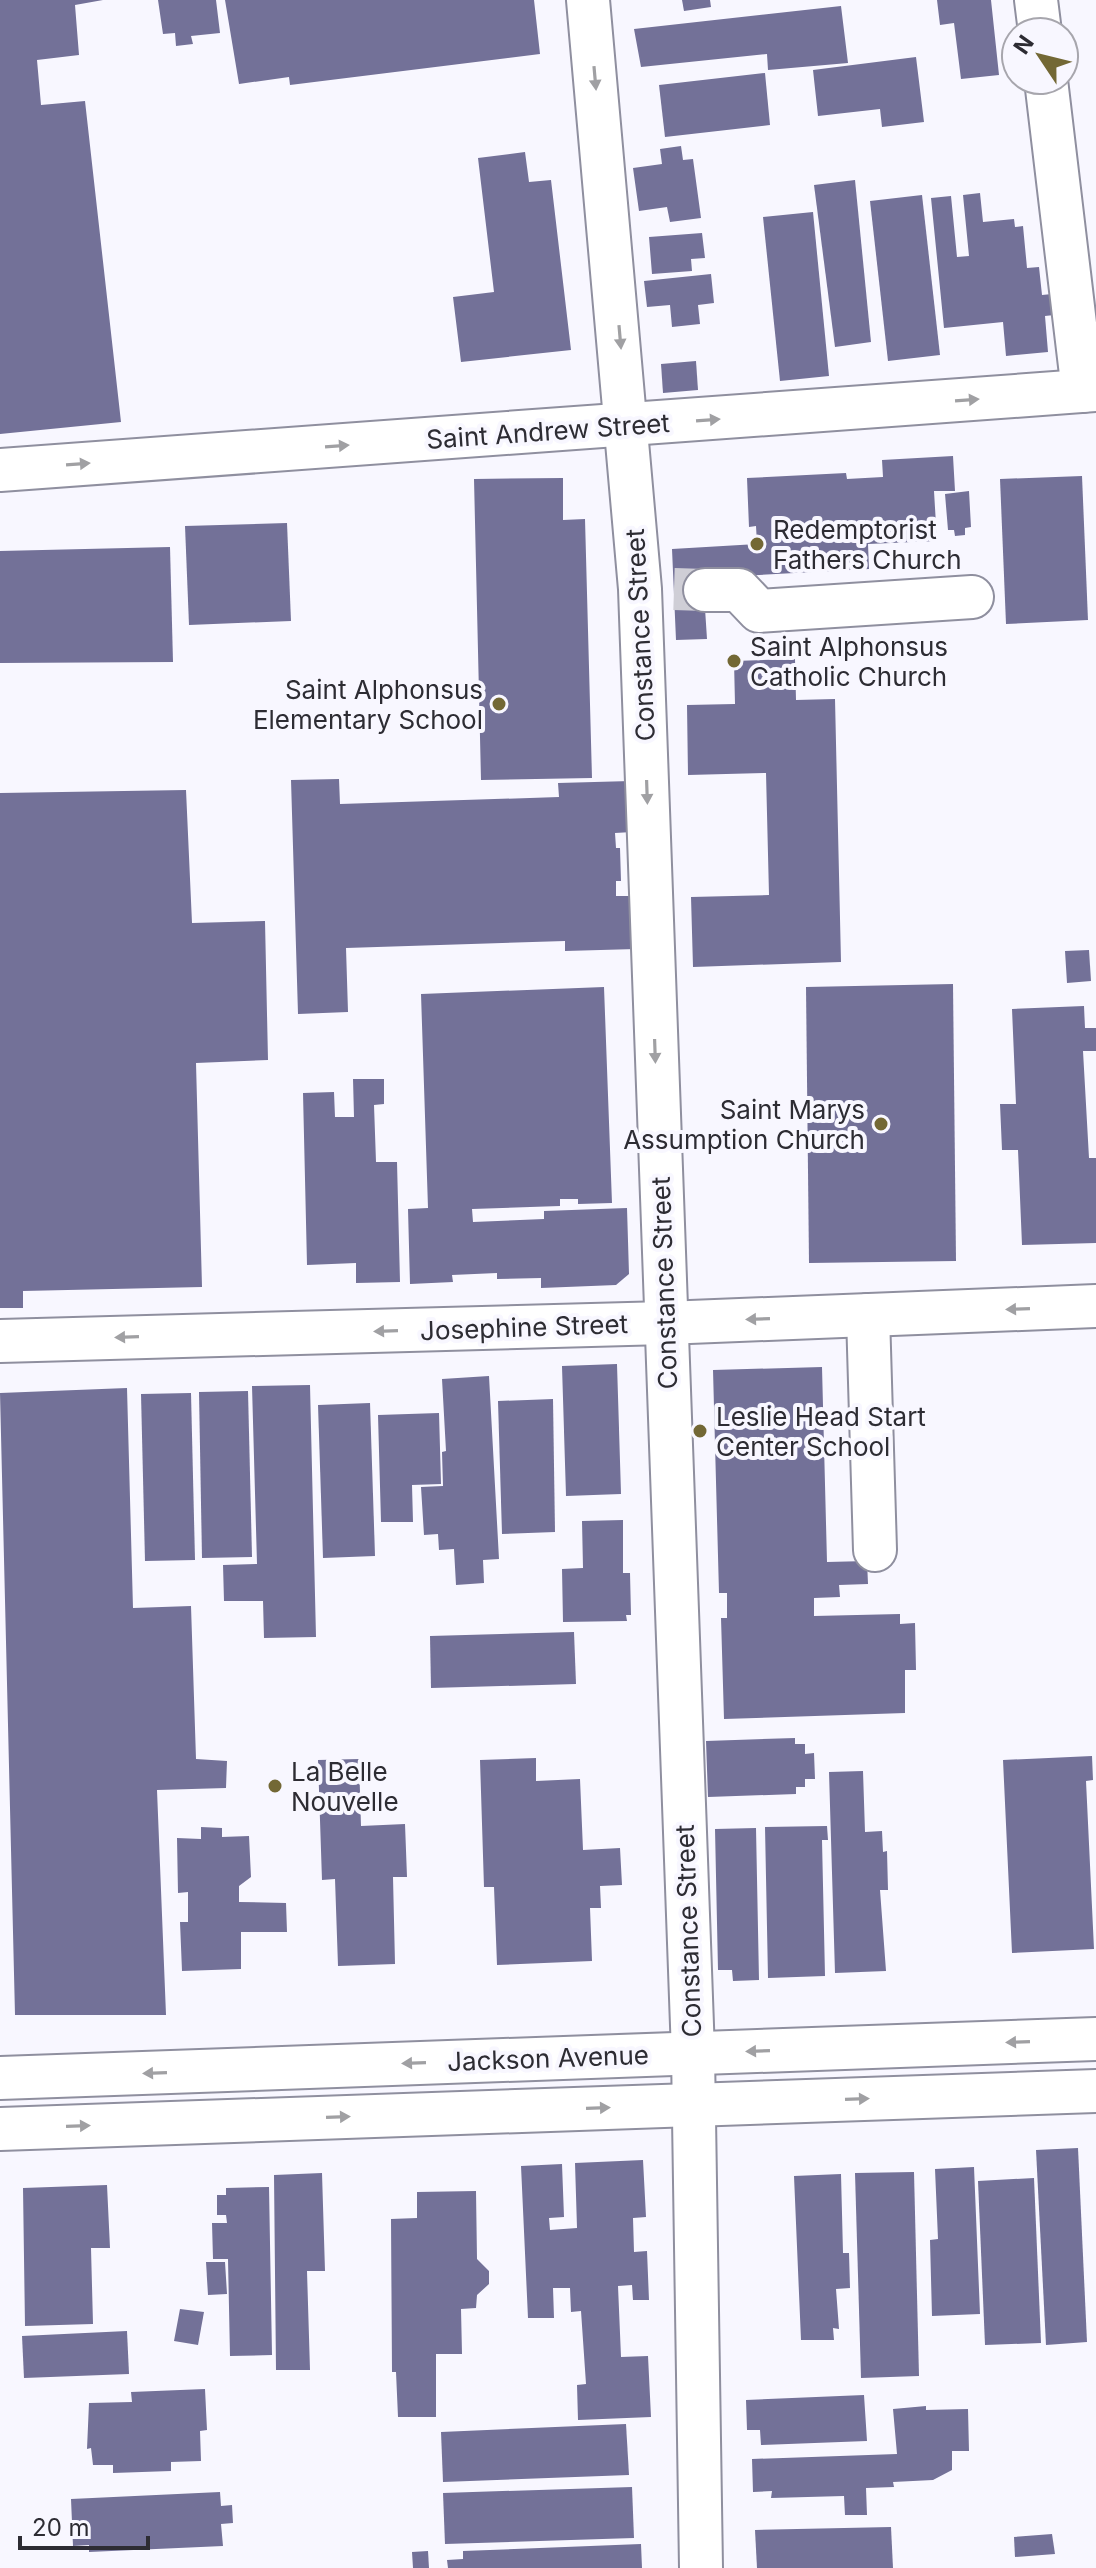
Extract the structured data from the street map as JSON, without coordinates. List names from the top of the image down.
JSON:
{
  "streets": {
    "street": [
      "Saint Andrew Street",
      "Constance Street",
      "Josephine Street",
      "Jackson Avenue"
    ]
  },
  "crossings": [
    ["Saint Andrew Street", "Constance Street"],
    ["Constance Street", "Josephine Street"],
    ["Constance Street", "Jackson Avenue"]
  ],
  "one_way": ["Saint Andrew Street", "Constance Street", "Josephine Street"],
  "places": [
    "Redemptorist Fathers Church",
    "Saint Alphonsus Catholic Church",
    "Saint Alphonsus Elementary School",
    "Saint Marys Assumption Church",
    "Leslie Head Start Center School",
    "La Belle Nouvelle"
  ],
  "scale_bar": "20 m",
  "north": "top left"
}
